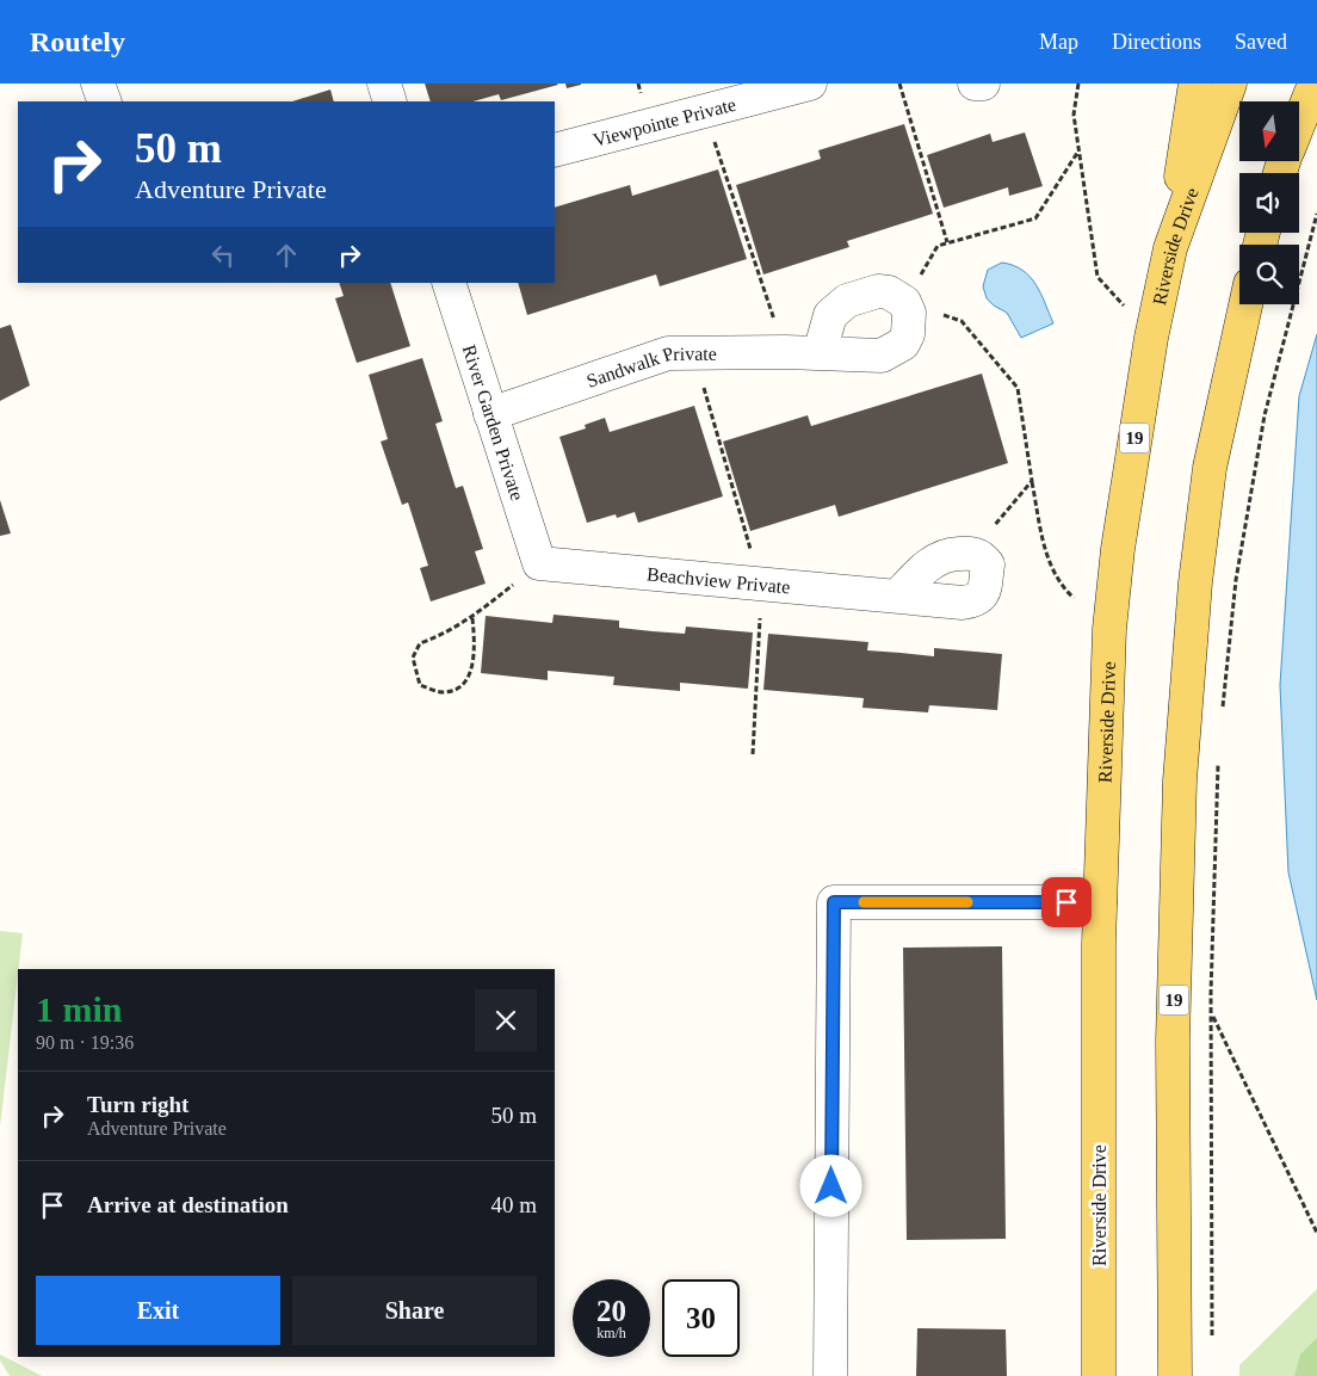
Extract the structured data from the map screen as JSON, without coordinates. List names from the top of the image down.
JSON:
{
  "streets": {
    "main road": ["Riverside Drive", "19"],
    "street": [
      "Viewpointe Private",
      "Sandwalk Private",
      "River Garden Private",
      "Beachview Private"
    ]
  },
  "crossings": [
    ["Sandwalk Private", "River Garden Private"],
    ["River Garden Private", "Beachview Private"]
  ],
  "north": "bottom",
  "page": {
    "header": "Routely",
    "nav": ["Map", "Directions", "Saved"],
    "turn": ["50 m", "Adventure Private"],
    "heading": ["1 min", "90 m · 19:36"],
    "list": [
      {
        "name": "Turn right",
        "note": "Adventure Private",
        "value": "50 m"
      },
      {
        "name": "Arrive at destination",
        "value": "40 m"
      }
    ],
    "buttons": ["Exit", "Share"],
    "speed": "20 km/h",
    "limit": "30"
  }
}
